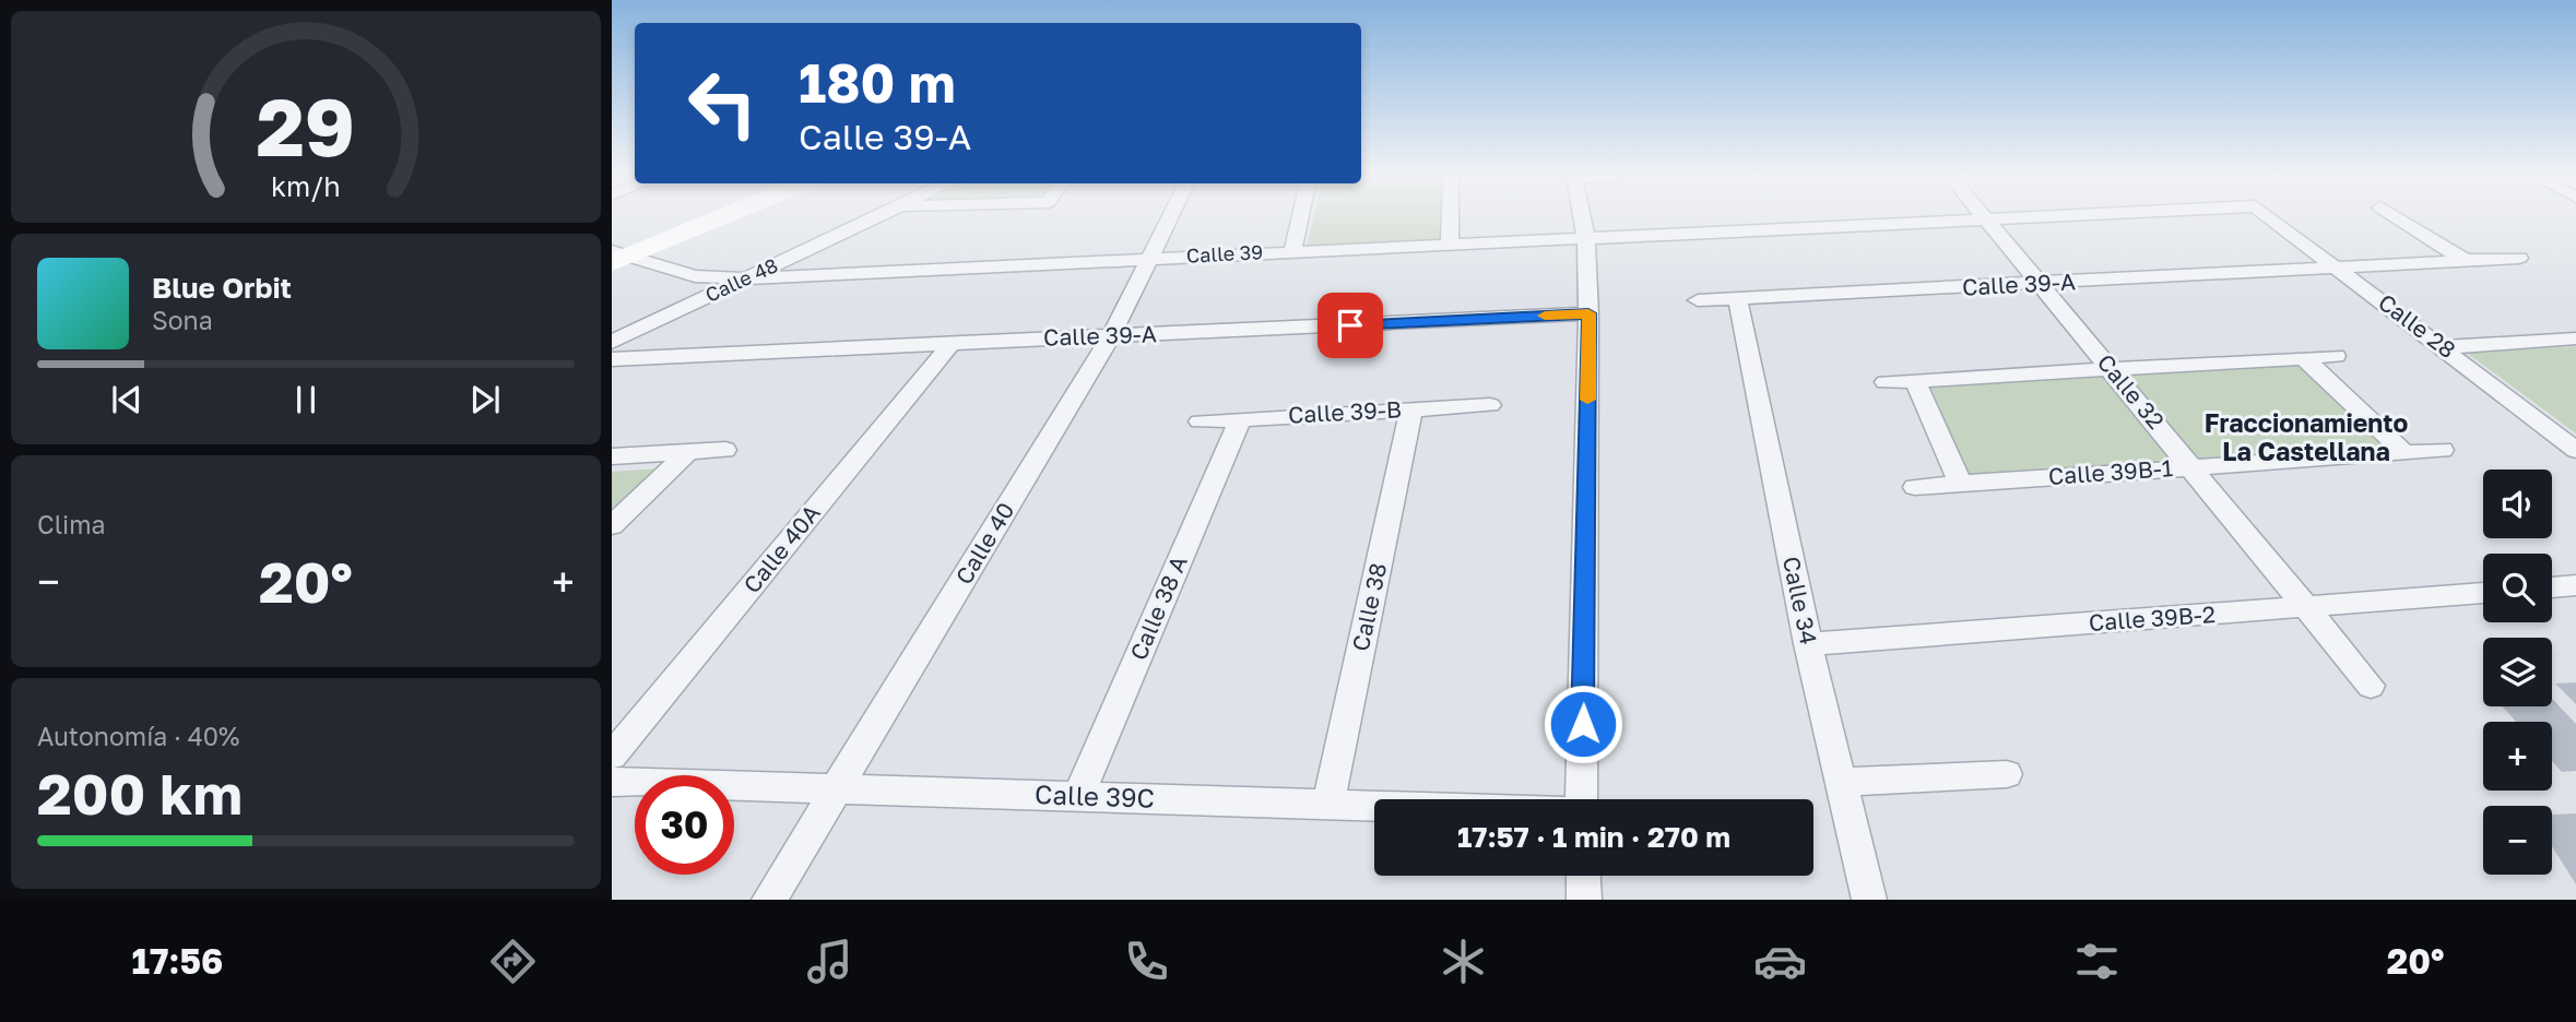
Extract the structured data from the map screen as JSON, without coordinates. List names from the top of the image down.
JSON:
{
  "streets": {
    "street": [
      "Calle 39",
      "Calle 48",
      "Calle 39-A",
      "Calle 28",
      "Calle 32",
      "Calle 39-B",
      "Calle 39B-1",
      "Calle 40",
      "Calle 40A",
      "Calle 34",
      "Calle 38",
      "Calle 38 A",
      "Calle 39B-2",
      "Calle 39C"
    ]
  },
  "crossings": [
    ["Calle 39", "Calle 48"],
    ["Calle 39", "Calle 40"],
    ["Calle 39-A", "Calle 28"],
    ["Calle 39-A", "Calle 32"],
    ["Calle 39-A", "Calle 40"],
    ["Calle 39-A", "Calle 40A"],
    ["Calle 39-A", "Calle 34"],
    ["Calle 32", "Calle 39B-1"],
    ["Calle 32", "Calle 39B-2"],
    ["Calle 39-B", "Calle 38"],
    ["Calle 39-B", "Calle 38 A"],
    ["Calle 40", "Calle 39C"],
    ["Calle 34", "Calle 39B-2"],
    ["Calle 38", "Calle 39C"],
    ["Calle 38 A", "Calle 39C"]
  ],
  "districts": ["Fraccionamiento La Castellana"],
  "page": {
    "turn": ["180 m", "Calle 39-A"],
    "song": ["Blue Orbit", "Sona"],
    "tile": [
      "Clima",
      ["Autonomía · 40%", "200 km"]
    ],
    "map_buttons": ["+", "−"],
    "heat": ["−", "20°", "+"],
    "limit": "30",
    "trip": "17:57 · 1 min · 270 m",
    "tabs": ["17:56", "20°"],
    "gauge": ["29", "km/h"]
  }
}
